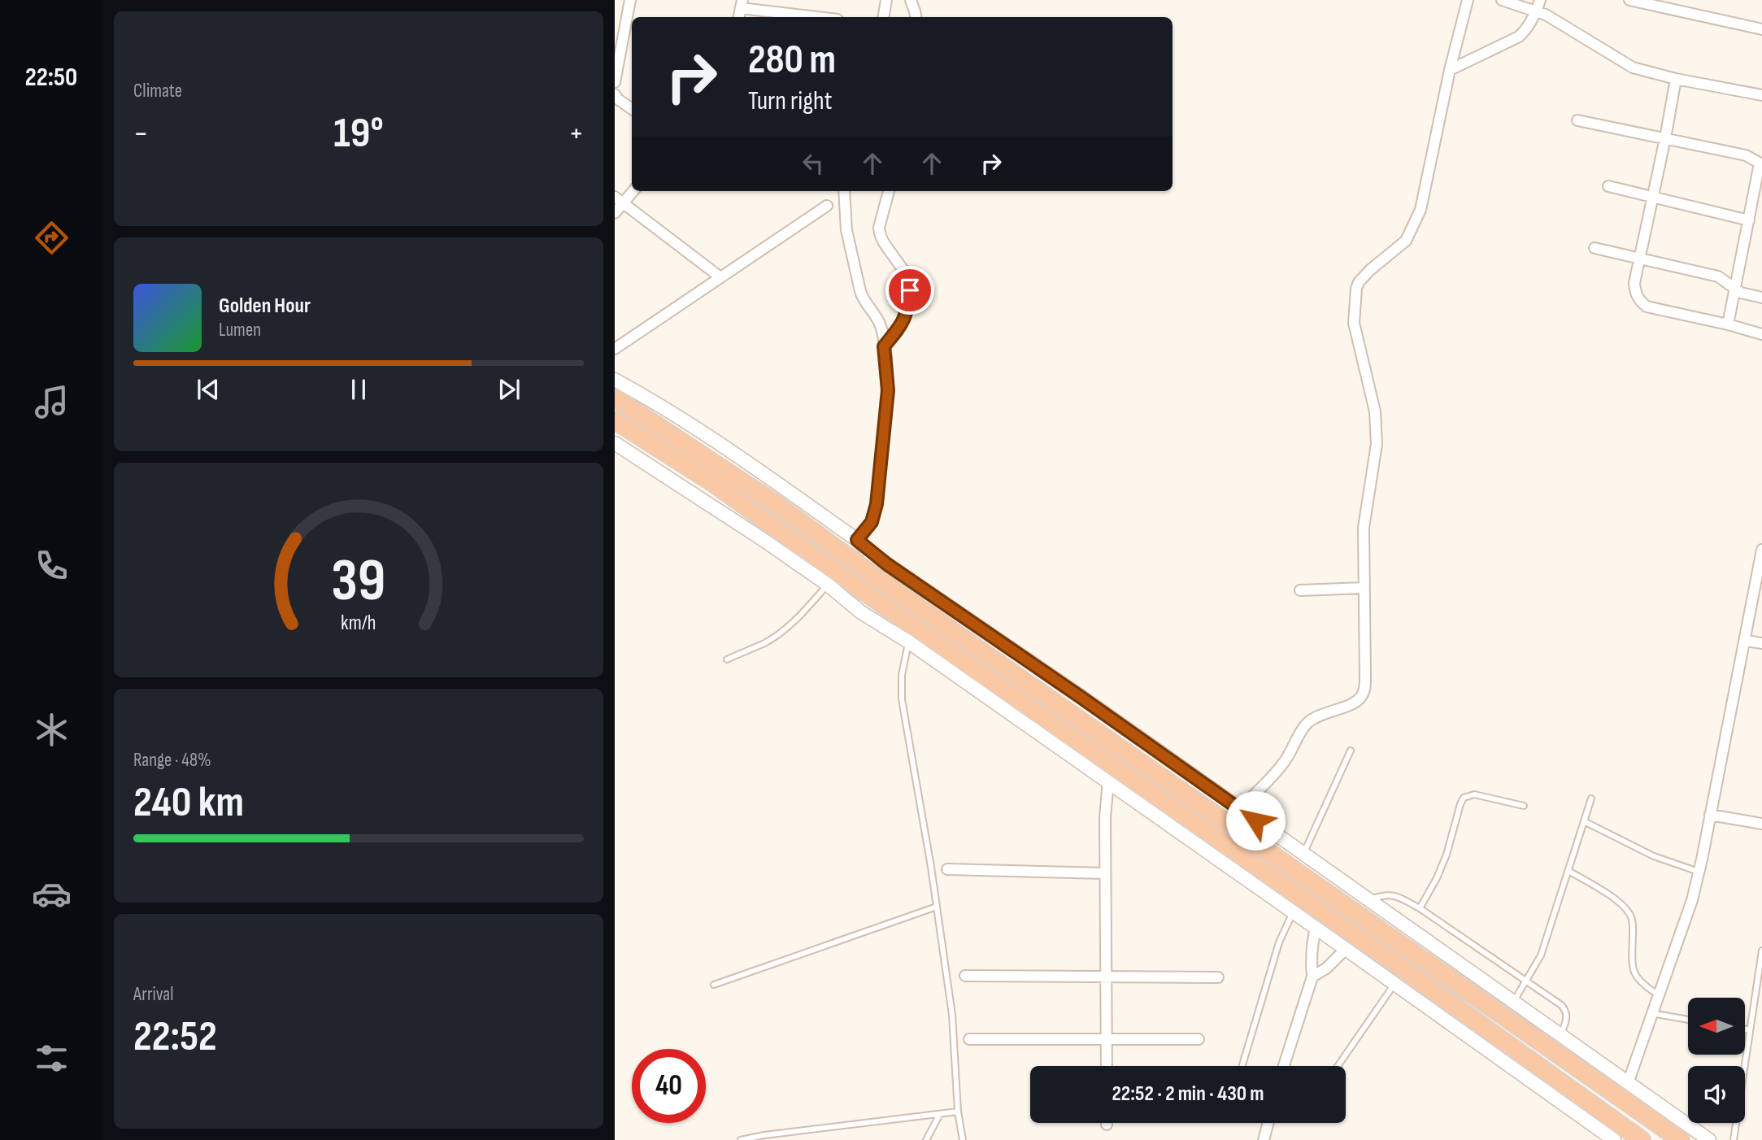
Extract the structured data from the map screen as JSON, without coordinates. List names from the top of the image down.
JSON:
{
  "north": "left",
  "page": {
    "tabs": "22:50",
    "tile": [
      "Climate",
      ["Range · 48%", "240 km"],
      ["Arrival", "22:52"]
    ],
    "turn": ["280 m", "Turn right"],
    "heat": ["−", "19°", "+"],
    "song": ["Golden Hour", "Lumen"],
    "limit": "40",
    "trip": "22:52 · 2 min · 430 m",
    "gauge": ["39", "km/h"]
  }
}
